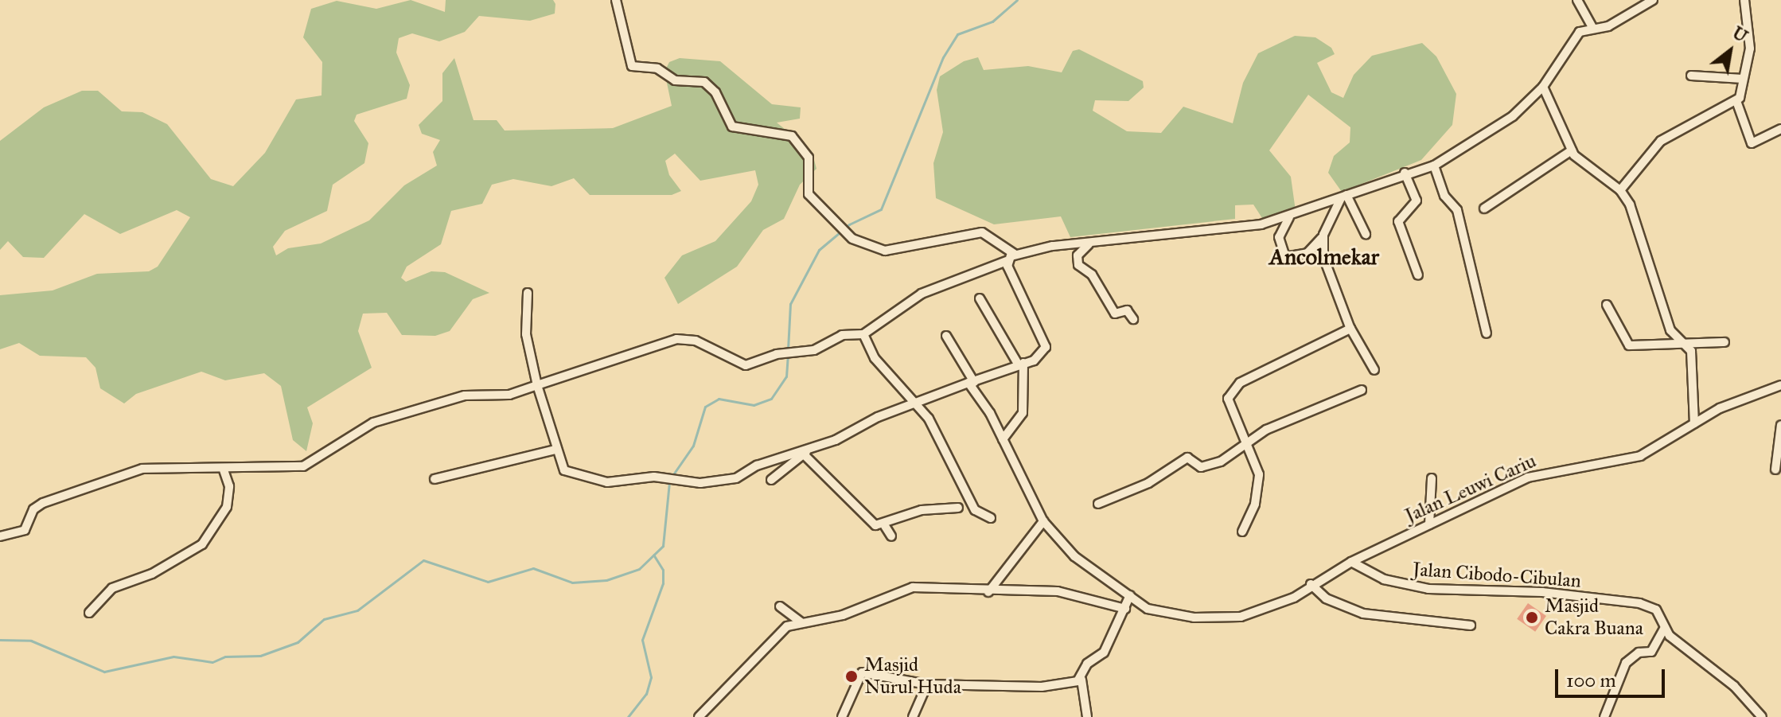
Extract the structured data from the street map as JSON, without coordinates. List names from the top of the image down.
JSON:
{
  "streets": {
    "street": ["Jalan Leuwi Cariu", "Jalan Cibodo-Cibulan"]
  },
  "crossings": [
    ["Jalan Leuwi Cariu", "Jalan Cibodo-Cibulan"]
  ],
  "districts": ["Ancolmekar"],
  "places": ["Masjid Cakra Buana", "Masjid Nurul Huda"],
  "scale_bar": "100 m",
  "north": "top right"
}
